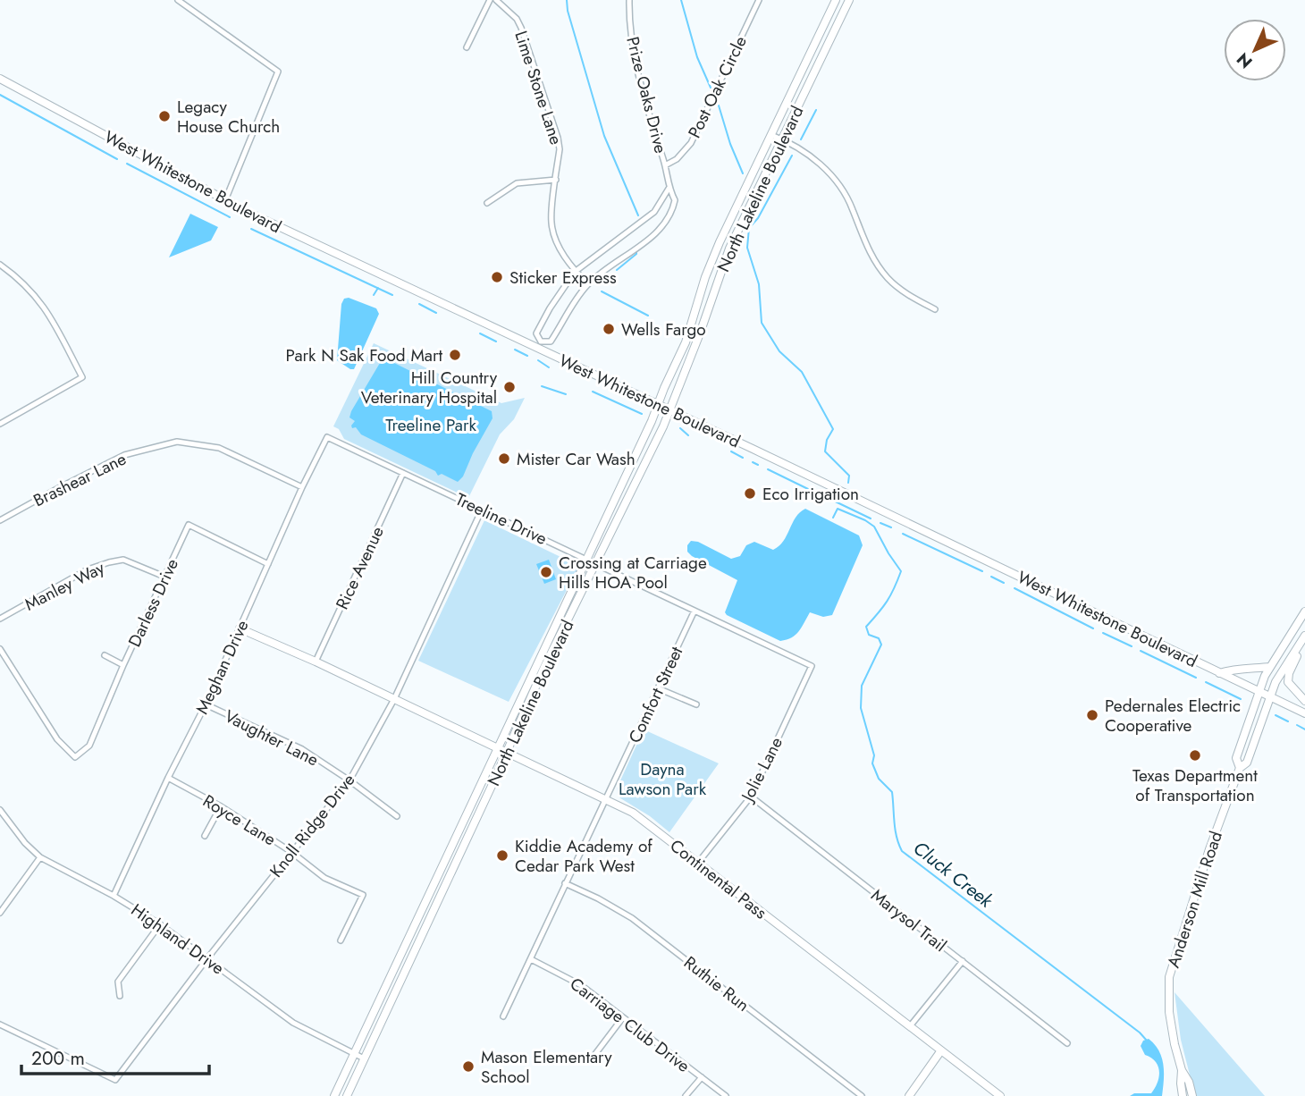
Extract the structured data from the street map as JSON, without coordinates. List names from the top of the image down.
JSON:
{
  "streets": {
    "main road": [
      "West Whitestone Boulevard",
      "North Lakeline Boulevard",
      "Continental Pass",
      "Anderson Mill Road"
    ],
    "street": [
      "Post Oak Circle",
      "Lime Stone Lane",
      "Prize Oaks Drive",
      "Brashear Lane",
      "Treeline Drive",
      "Rice Avenue",
      "Manley Way",
      "Darless Drive",
      "Meghan Drive",
      "Comfort Street",
      "Vaughter Lane",
      "Jolie Lane",
      "Royce Lane",
      "Knoll Ridge Drive",
      "Marysol Trail",
      "Highland Drive",
      "Ruthie Run",
      "Carriage Club Drive"
    ]
  },
  "crossings": [
    ["Post Oak Circle", "Prize Oaks Drive"],
    ["Lime Stone Lane", "Prize Oaks Drive"],
    ["Prize Oaks Drive", "West Whitestone Boulevard"],
    ["West Whitestone Boulevard", "North Lakeline Boulevard"],
    ["West Whitestone Boulevard", "Anderson Mill Road"],
    ["North Lakeline Boulevard", "Treeline Drive"],
    ["North Lakeline Boulevard", "Continental Pass"],
    ["North Lakeline Boulevard", "Highland Drive"],
    ["Brashear Lane", "Meghan Drive"],
    ["Treeline Drive", "Rice Avenue"],
    ["Treeline Drive", "Meghan Drive"],
    ["Treeline Drive", "Comfort Street"],
    ["Treeline Drive", "Jolie Lane"],
    ["Treeline Drive", "Knoll Ridge Drive"],
    ["Rice Avenue", "Continental Pass"],
    ["Manley Way", "Darless Drive"],
    ["Darless Drive", "Meghan Drive"],
    ["Meghan Drive", "Vaughter Lane"],
    ["Meghan Drive", "Royce Lane"],
    ["Meghan Drive", "Continental Pass"],
    ["Meghan Drive", "Highland Drive"],
    ["Comfort Street", "Continental Pass"],
    ["Comfort Street", "Ruthie Run"],
    ["Comfort Street", "Carriage Club Drive"],
    ["Vaughter Lane", "Knoll Ridge Drive"],
    ["Jolie Lane", "Continental Pass"],
    ["Jolie Lane", "Marysol Trail"],
    ["Royce Lane", "Knoll Ridge Drive"],
    ["Knoll Ridge Drive", "Continental Pass"],
    ["Knoll Ridge Drive", "Highland Drive"]
  ],
  "water": ["Cluck Creek"],
  "parks": ["Treeline Park", "Dayna Lawson Park"],
  "places": [
    "Legacy House Church",
    "Sticker Express",
    "Wells Fargo",
    "Park N Sak Food Mart",
    "Hill Country Veterinary Hospital",
    "Mister Car Wash",
    "Eco Irrigation",
    "Crossing at Carriage Hills HOA Pool",
    "Pedernales Electric Cooperative",
    "Texas Department of Transportation",
    "Kiddie Academy of Cedar Park West",
    "Mason Elementary School"
  ],
  "scale_bar": "200 m",
  "north": "bottom left"
}
